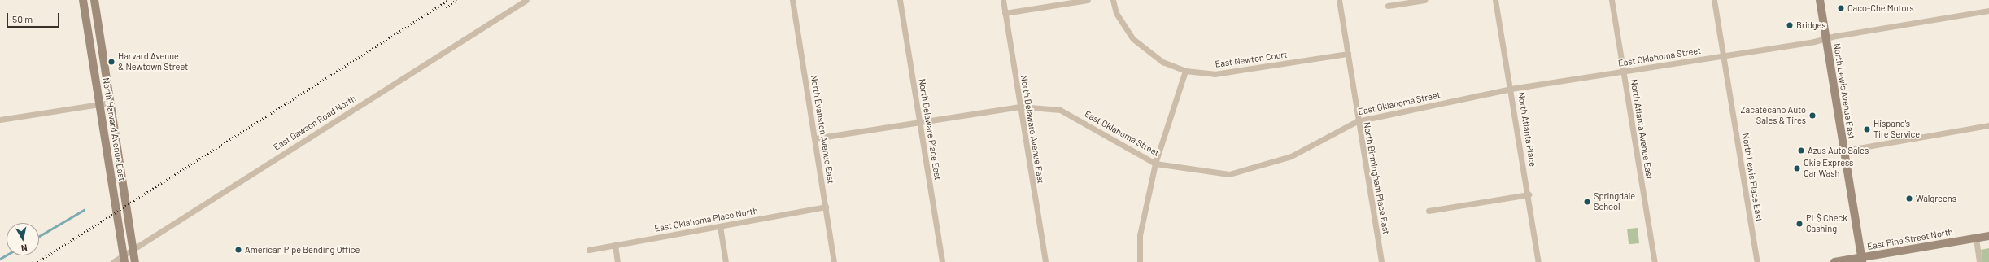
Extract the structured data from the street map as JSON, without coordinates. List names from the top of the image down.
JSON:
{
  "streets": {
    "main road": ["North Lewis Avenue East", "North Harvard Avenue East", "East Pine Street North"],
    "street": [
      "East Oklahoma Street",
      "East Newton Court",
      "East Dawson Road North",
      "North Evanston Avenue East",
      "North Delaware Place East",
      "North Delaware Avenue East",
      "North Atlanta Place",
      "North Atlanta Avenue East",
      "North Lewis Place East",
      "North Birmingham Place East",
      "East Oklahoma Place North"
    ]
  },
  "crossings": [
    ["East Oklahoma Street", "North Lewis Avenue East"],
    ["East Oklahoma Street", "North Evanston Avenue East"],
    ["East Oklahoma Street", "North Delaware Place East"],
    ["East Oklahoma Street", "North Delaware Avenue East"],
    ["East Oklahoma Street", "North Atlanta Place"],
    ["East Oklahoma Street", "North Atlanta Avenue East"],
    ["East Oklahoma Street", "North Lewis Place East"],
    ["East Oklahoma Street", "North Birmingham Place East"],
    ["East Newton Court", "North Birmingham Place East"],
    ["North Lewis Avenue East", "East Pine Street North"],
    ["East Dawson Road North", "North Harvard Avenue East"],
    ["North Evanston Avenue East", "East Oklahoma Place North"]
  ],
  "places": [
    "Caco-Che Motors",
    "Bridges",
    "Harvard Avenue & Newtown Street",
    "Zacatécano Auto Sales & Tires",
    "Hispano's Tire Service",
    "Azus Auto Sales",
    "Okie Express Car Wash",
    "Walgreens",
    "Springdale School",
    "PL$ Check Cashing",
    "American Pipe Bending Office"
  ],
  "scale_bar": "50 m",
  "north": "bottom"
}
